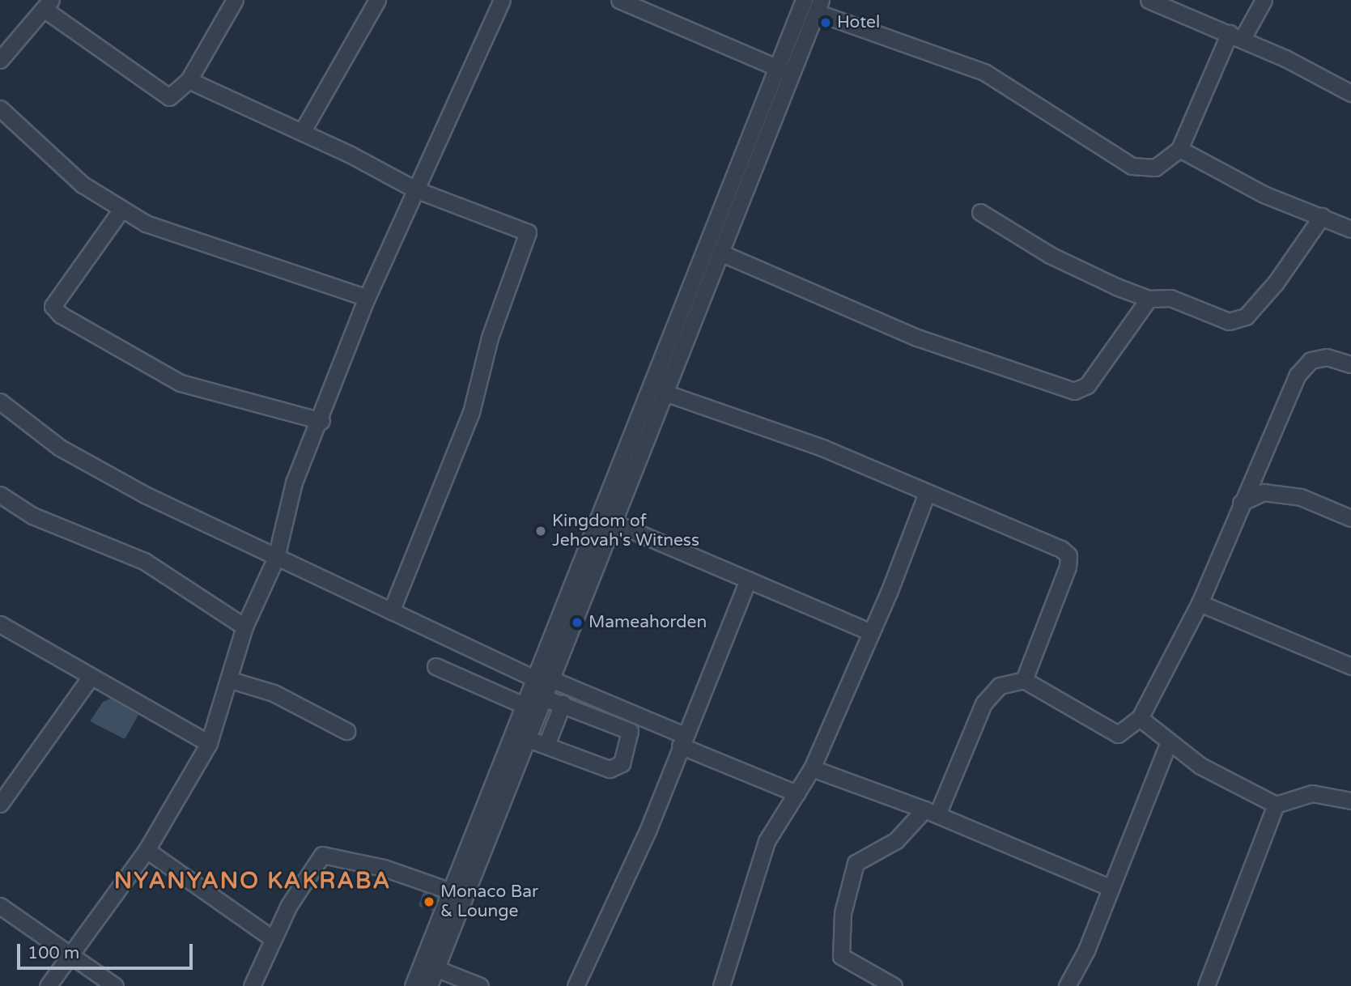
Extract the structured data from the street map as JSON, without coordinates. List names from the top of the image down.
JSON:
{
  "districts": ["NYANYANO KAKRABA"],
  "places": [
    "Hotel",
    "Kingdom of Jehovah's Witness",
    "Mameahorden",
    "Monaco Bar & Lounge"
  ],
  "scale_bar": "100 m"
}
